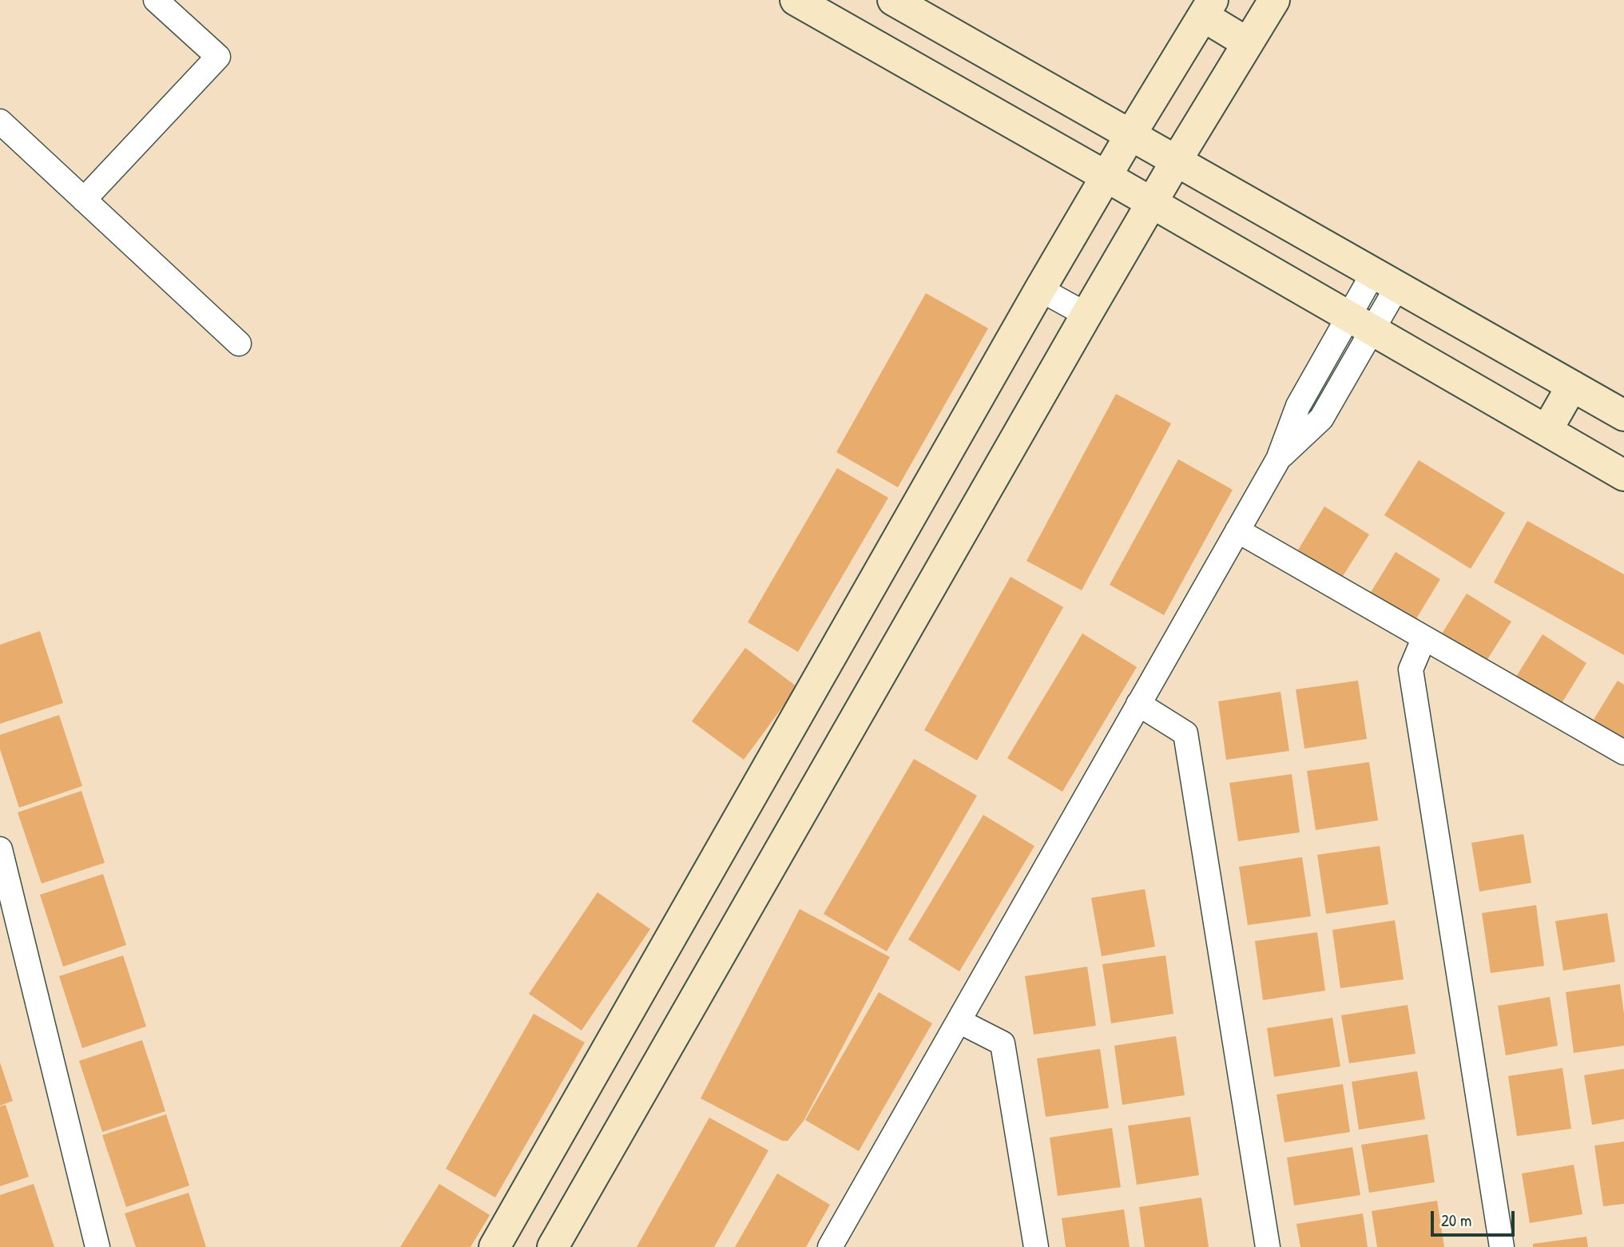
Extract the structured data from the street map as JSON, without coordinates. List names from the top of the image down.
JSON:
{
  "scale_bar": "20 m"
}
